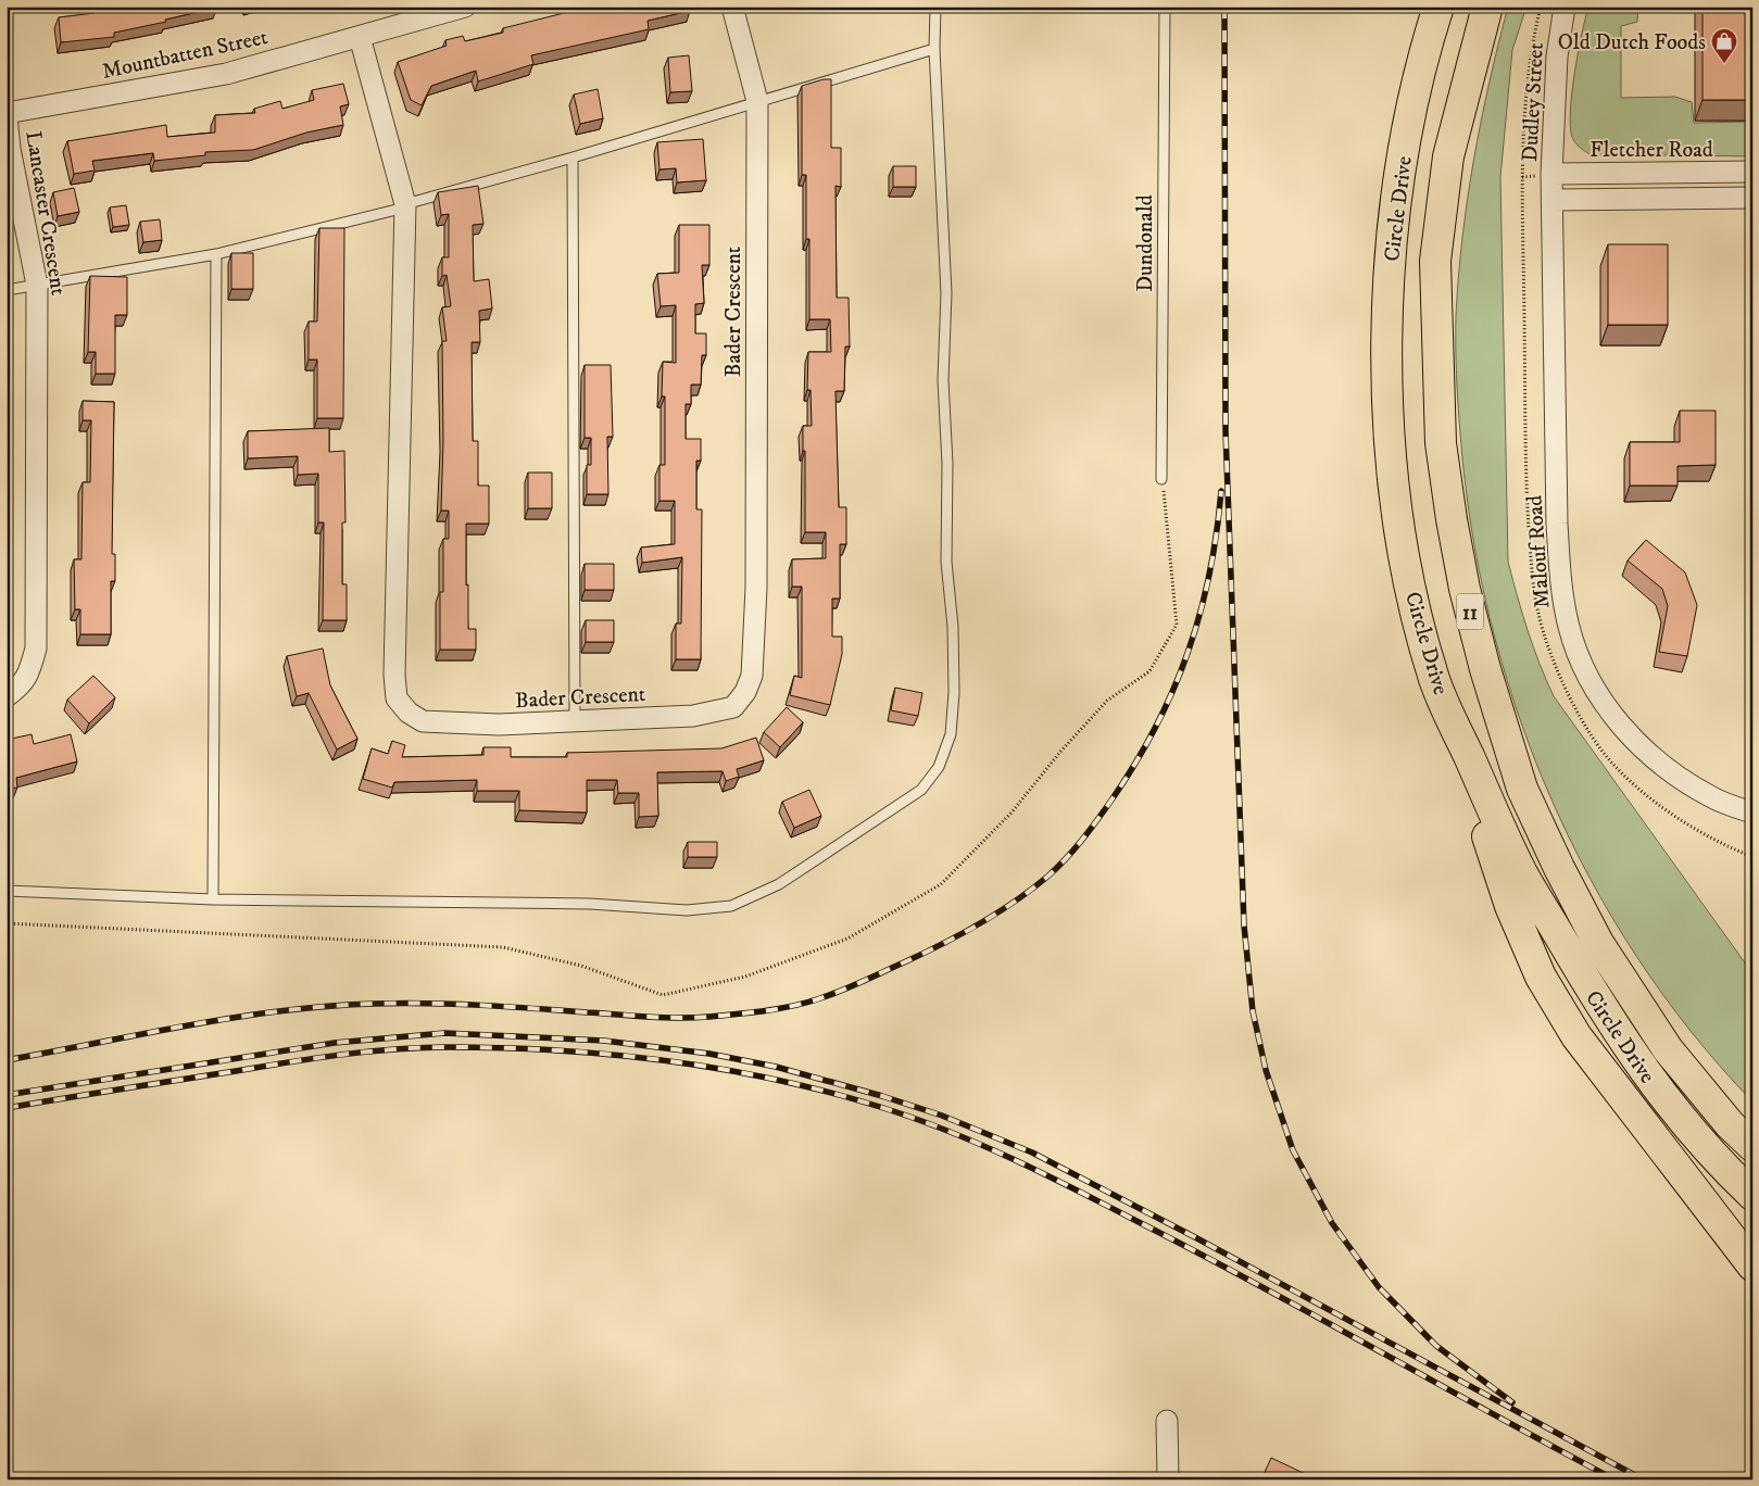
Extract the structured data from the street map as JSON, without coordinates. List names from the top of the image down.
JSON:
{
  "streets": {
    "highway": ["Circle Drive", "11"],
    "street": [
      "Mountbatten Street",
      "Dudley Street",
      "Fletcher Road",
      "Lancaster Crescent",
      "Bader Crescent",
      "Malouf Road"
    ],
    "lane": ["Dundonald"]
  },
  "crossings": [
    ["Mountbatten Street", "Bader Crescent"],
    ["Dudley Street", "Fletcher Road"],
    ["Dudley Street", "Malouf Road"]
  ],
  "places": {
    "shop": ["Old Dutch Foods"]
  }
}
